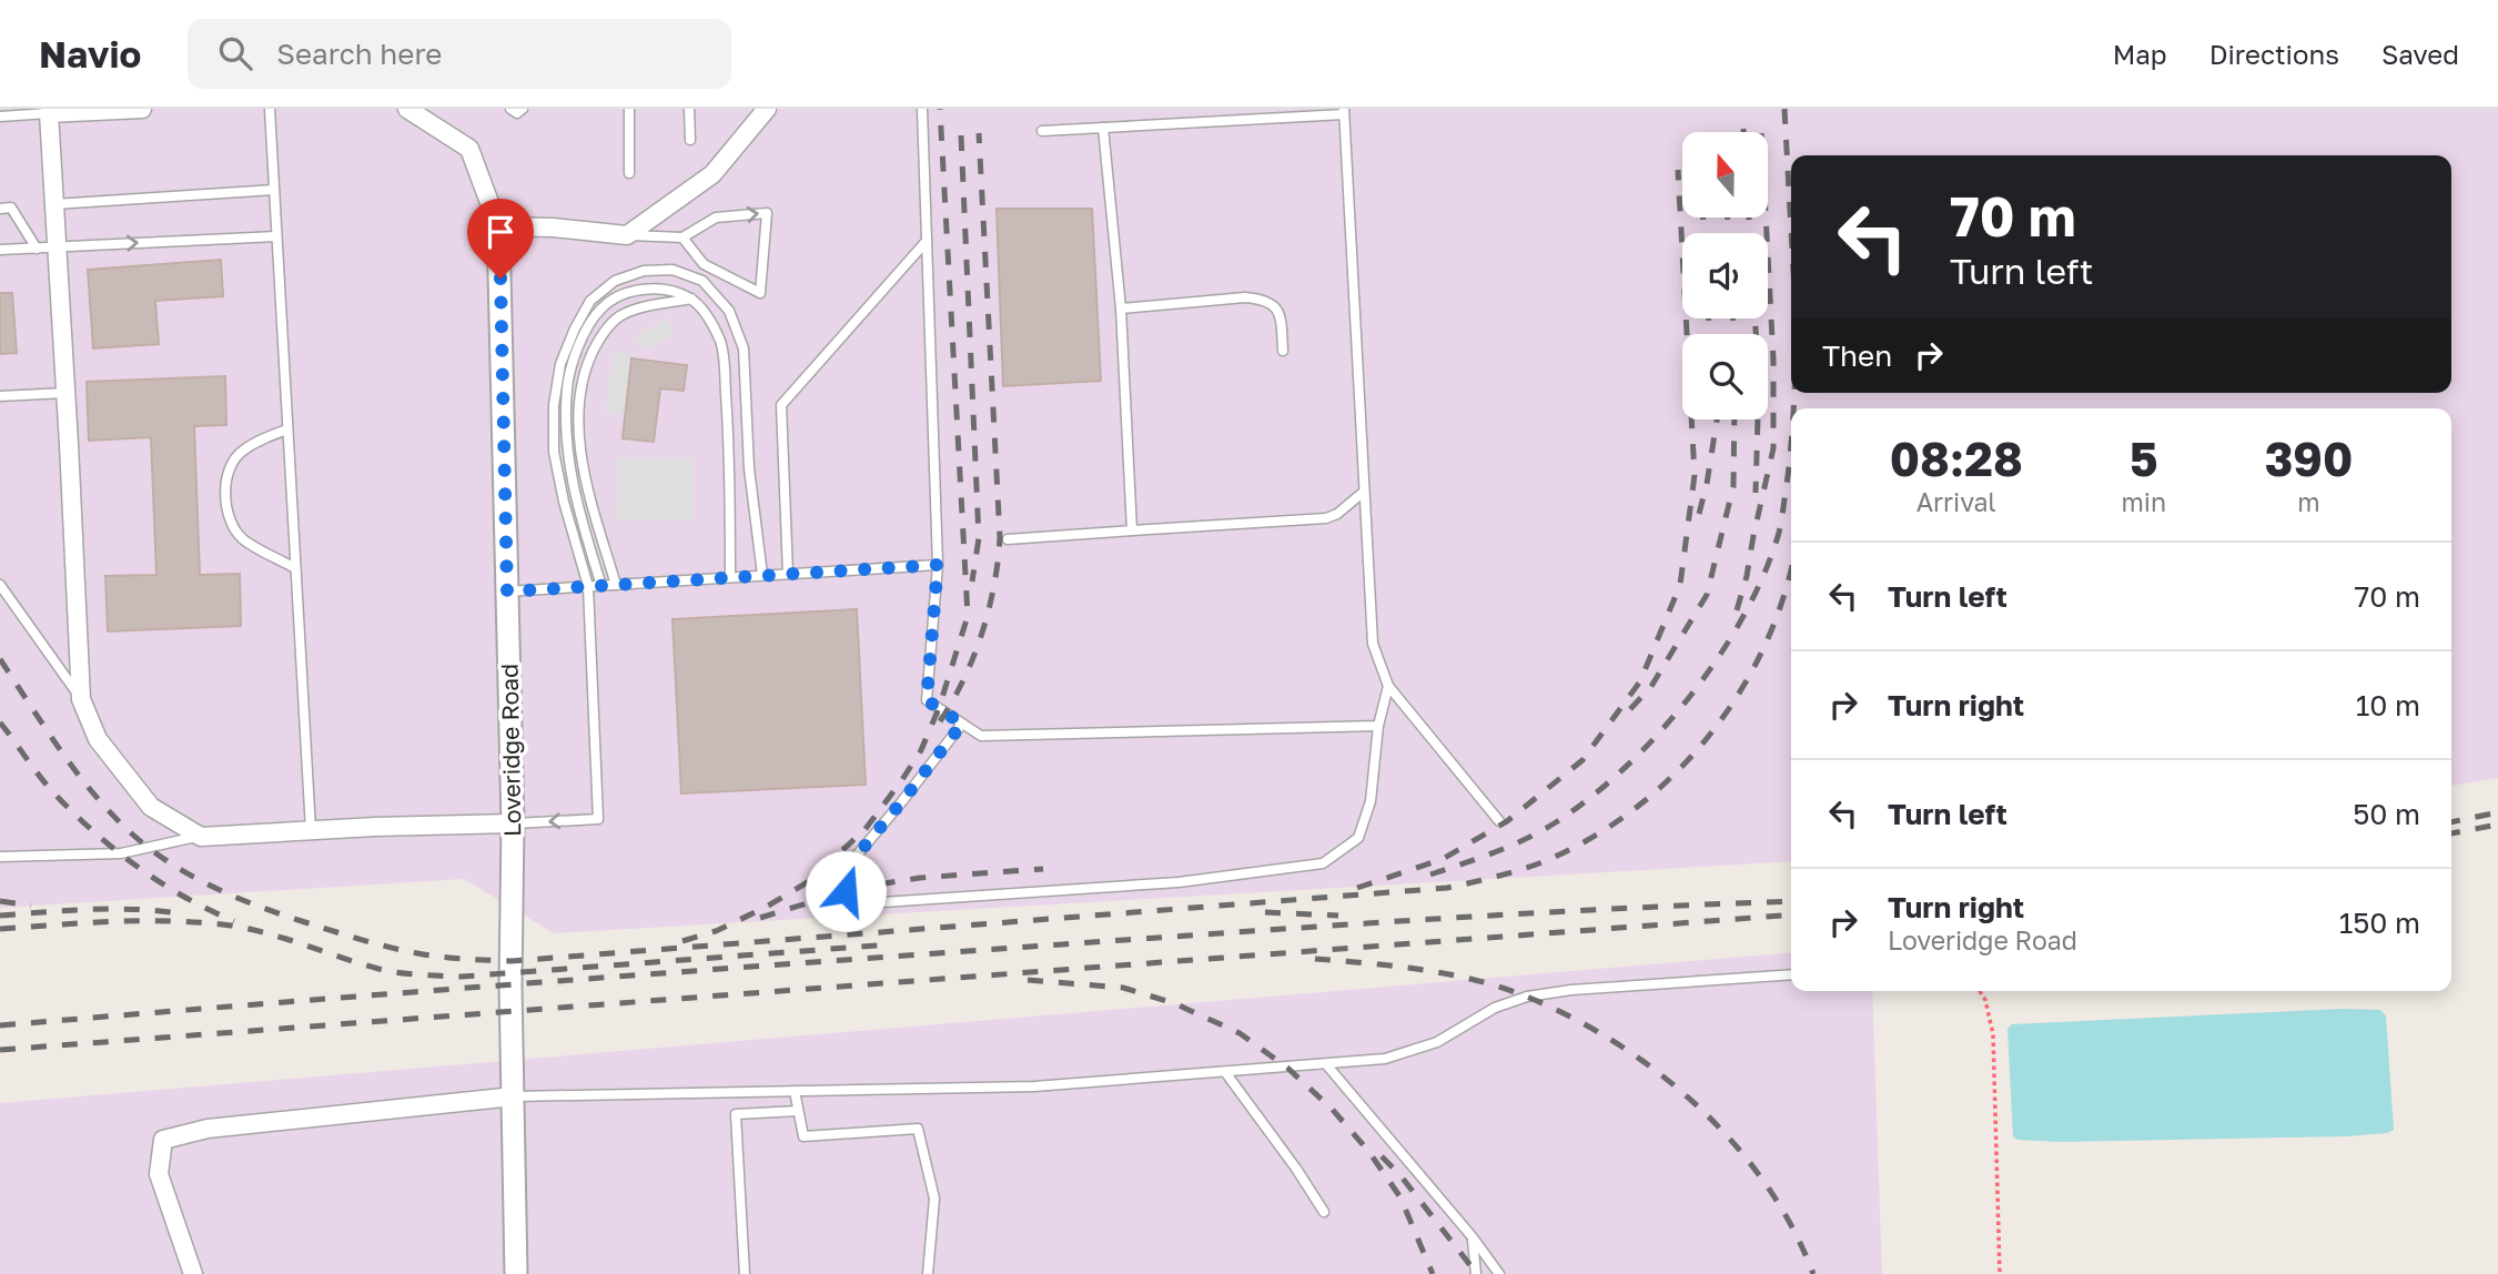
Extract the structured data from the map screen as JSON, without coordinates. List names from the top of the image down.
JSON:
{
  "streets": {
    "street": ["Loveridge Road"]
  },
  "north": "top",
  "page": {
    "header": "Navio",
    "search": "Search here",
    "nav": ["Map", "Directions", "Saved"],
    "turn": ["70 m", "Turn left"],
    "then": "Then",
    "eta": [
      "08:28",
      "Arrival",
      "5",
      "min",
      "390",
      "m"
    ],
    "list": [
      {
        "name": "Turn left",
        "value": "70 m"
      },
      {
        "name": "Turn right",
        "value": "10 m"
      },
      {
        "name": "Turn left",
        "value": "50 m"
      },
      {
        "name": "Turn right",
        "note": "Loveridge Road",
        "value": "150 m"
      }
    ]
  }
}
